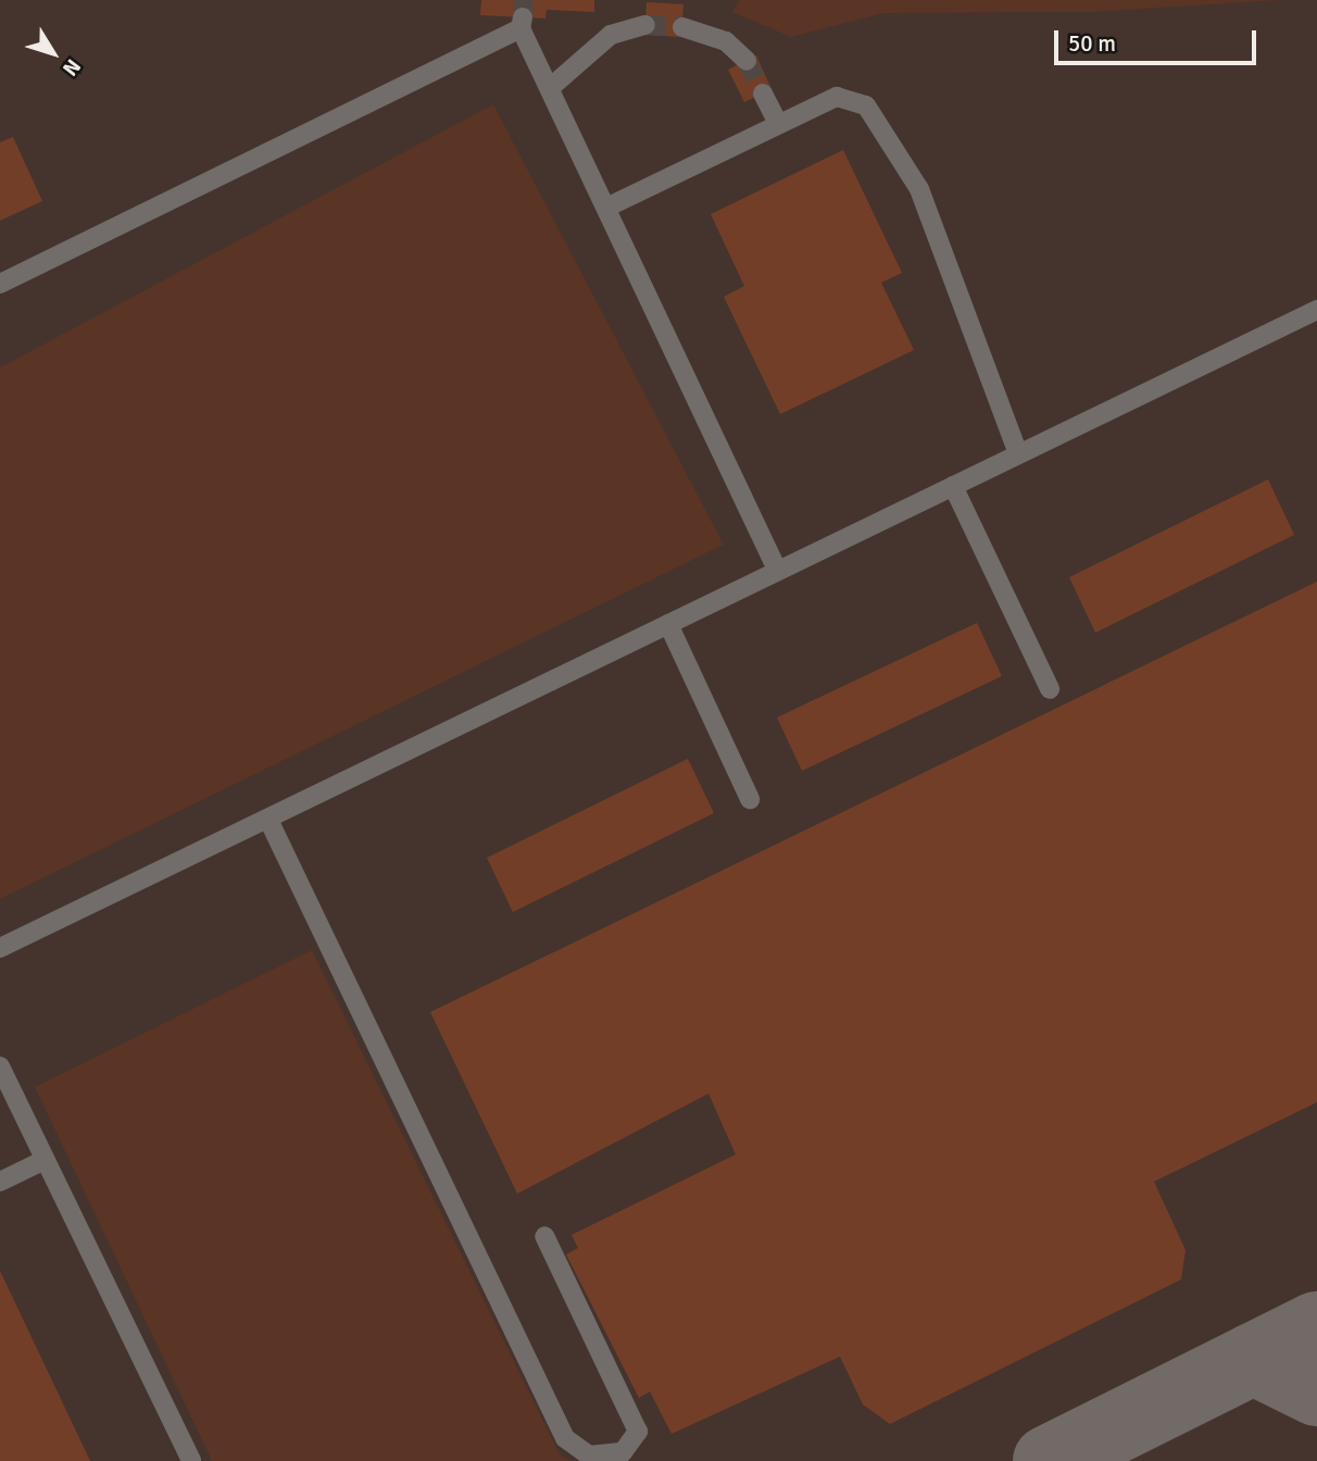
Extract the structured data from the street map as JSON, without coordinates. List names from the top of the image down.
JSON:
{
  "scale_bar": "50 m",
  "north": "bottom right"
}
